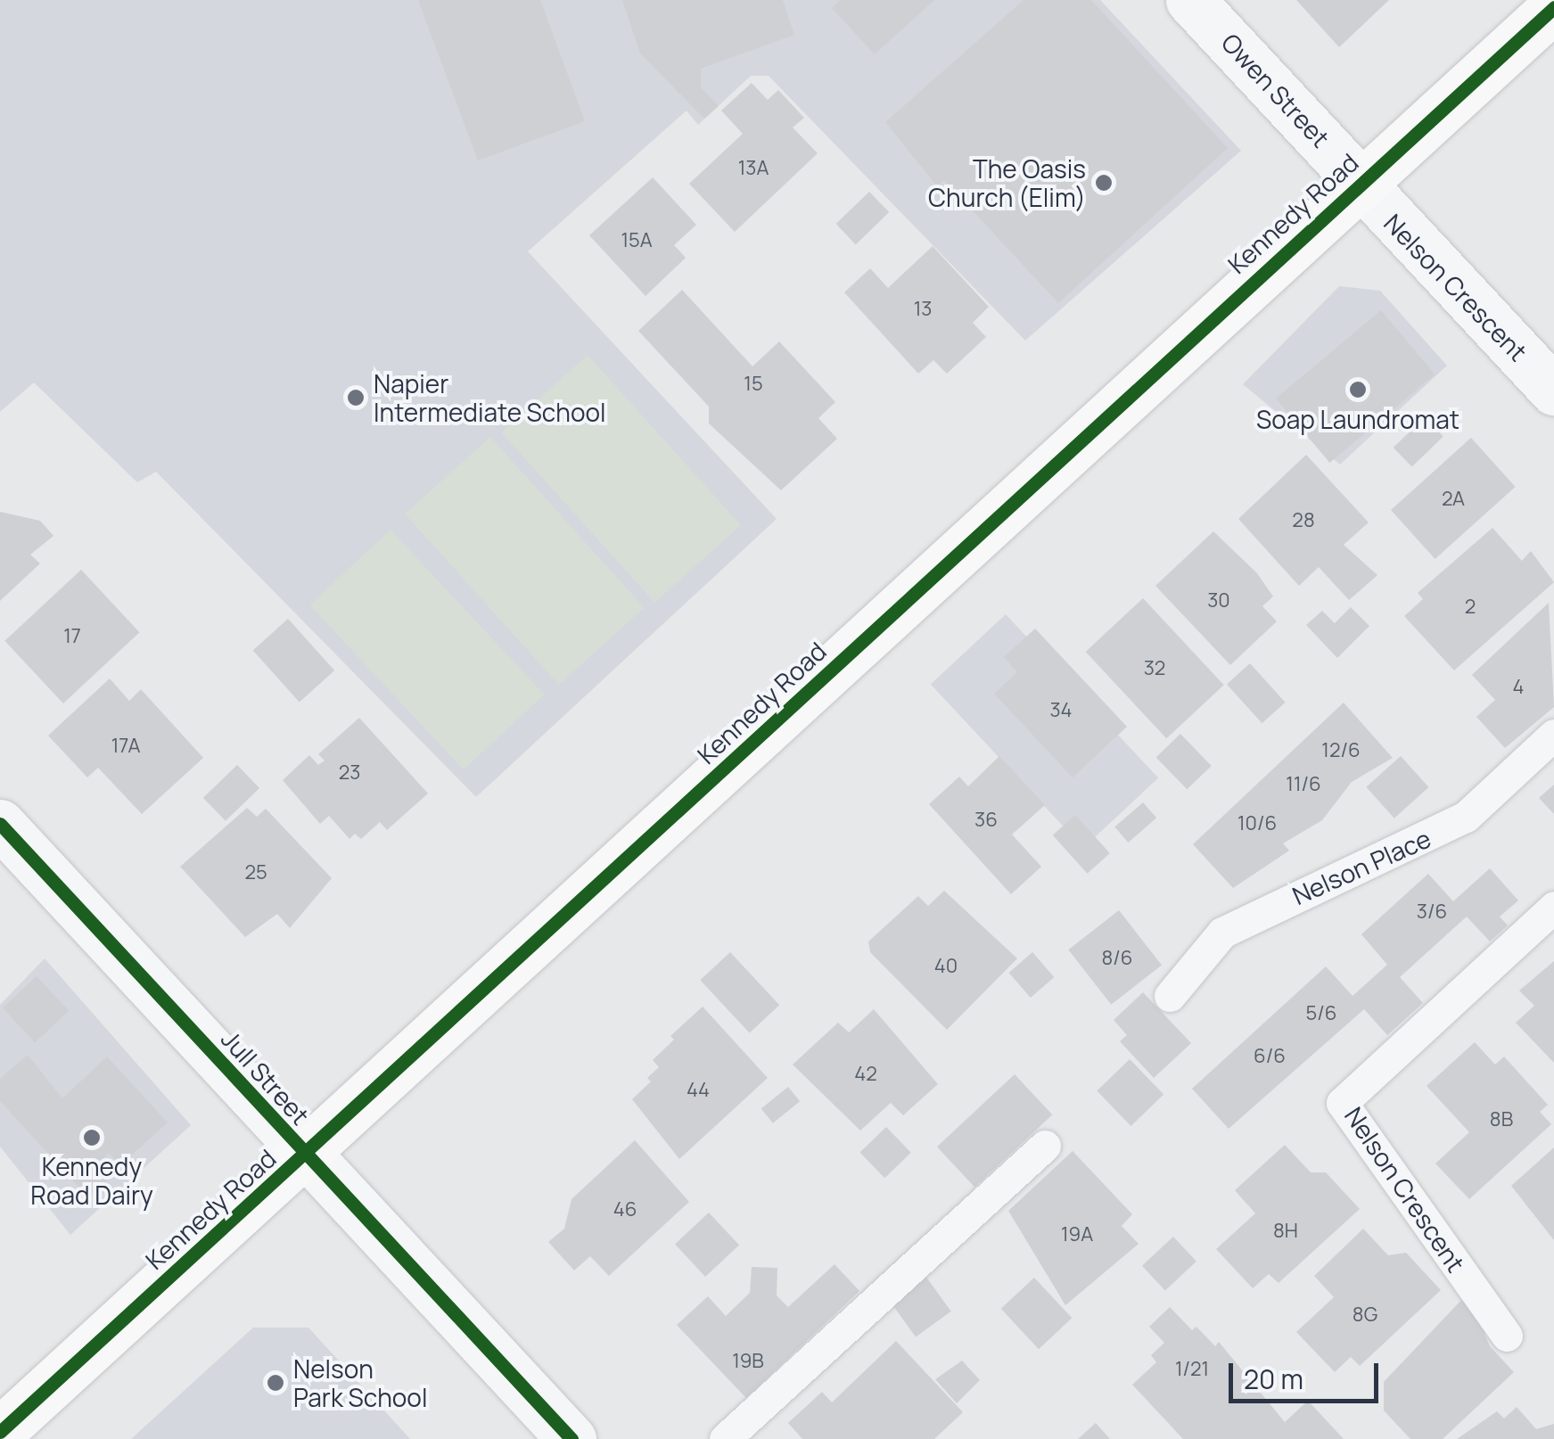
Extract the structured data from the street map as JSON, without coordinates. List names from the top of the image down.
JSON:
{
  "streets": {
    "main road": ["Kennedy Road"],
    "street": ["Owen Street", "Nelson Crescent", "Jull Street"],
    "lane": ["Nelson Place"]
  },
  "crossings": [
    ["Owen Street", "Kennedy Road"],
    ["Owen Street", "Nelson Crescent"],
    ["Kennedy Road", "Nelson Crescent"],
    ["Kennedy Road", "Jull Street"]
  ],
  "places": [
    "The Oasis Church (Elim)",
    "Soap Laundromat",
    "Napier Intermediate School",
    "Kennedy Road Dairy",
    "Nelson Park School"
  ],
  "house_numbers": [
    "13A",
    "15A",
    "13",
    "15",
    "2A",
    "28",
    "30",
    "2",
    "17",
    "32",
    "4",
    "34",
    "17A",
    "12/6",
    "23",
    "11/6",
    "36",
    "10/6",
    "25",
    "3/6",
    "8/6",
    "40",
    "5/6",
    "6/6",
    "42",
    "44",
    "8B",
    "46",
    "8H",
    "19A",
    "8G",
    "19B",
    "1/21"
  ],
  "scale_bar": "20 m"
}
